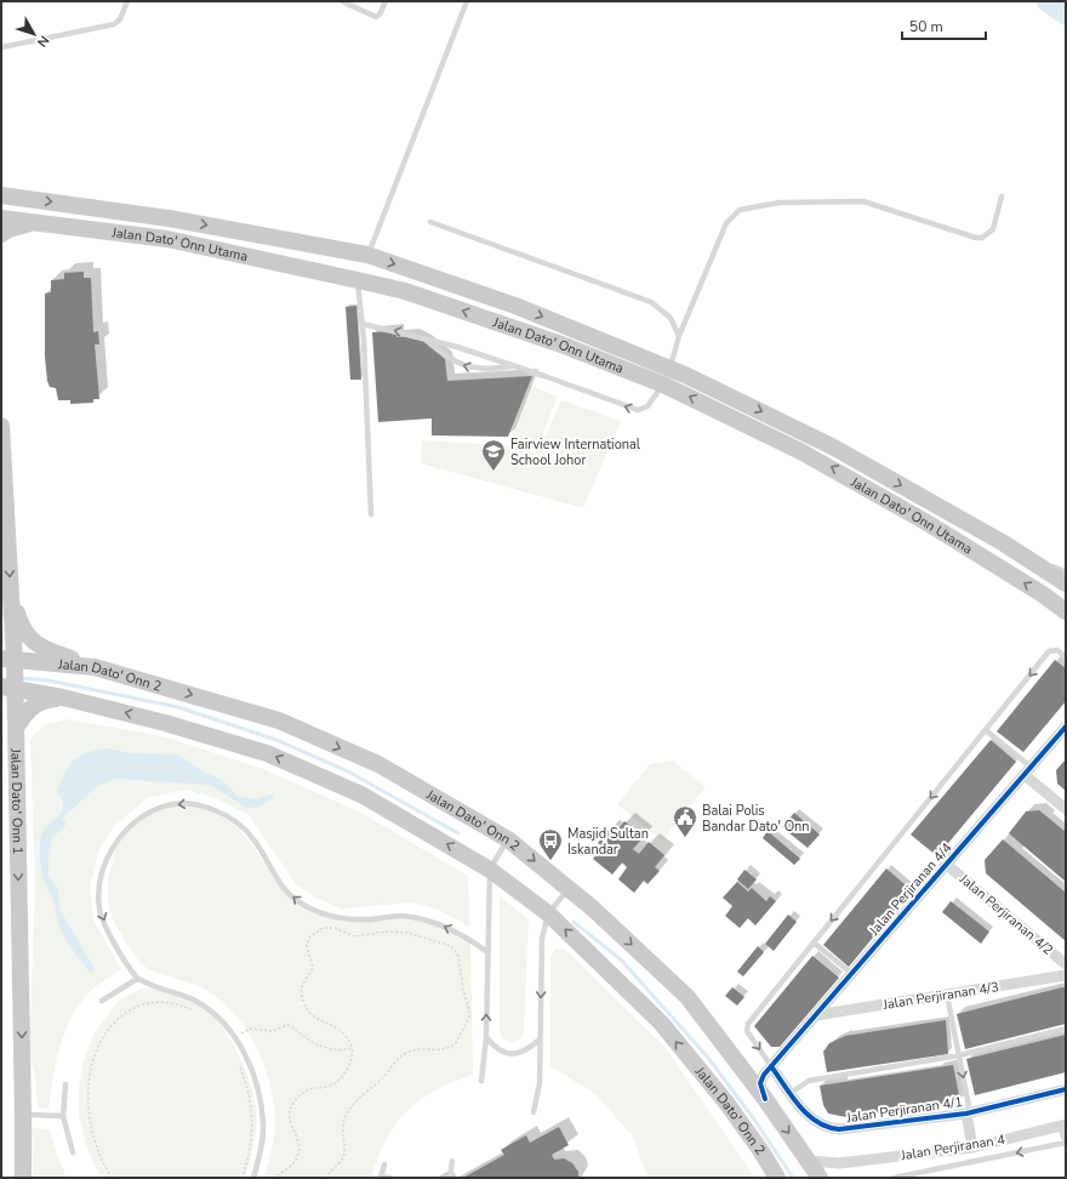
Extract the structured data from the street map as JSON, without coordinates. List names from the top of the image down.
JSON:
{
  "streets": {
    "main road": ["Jalan Dato' Onn Utama", "Jalan Dato' Onn 2", "Jalan Dato' Onn 1"],
    "street": [
      "Jalan Perjiranan 4/4",
      "Jalan Perjiranan 4/2",
      "Jalan Perjiranan 4/3",
      "Jalan Perjiranan 4/1",
      "Jalan Perjiranan 4"
    ]
  },
  "crossings": [
    ["Jalan Dato' Onn 2", "Jalan Dato' Onn 1"],
    ["Jalan Dato' Onn 2", "Jalan Perjiranan 4/4"],
    ["Jalan Dato' Onn 2", "Jalan Perjiranan 4"],
    ["Jalan Perjiranan 4/4", "Jalan Perjiranan 4/2"],
    ["Jalan Perjiranan 4/4", "Jalan Perjiranan 4/3"],
    ["Jalan Perjiranan 4/4", "Jalan Perjiranan 4/1"]
  ],
  "one_way": ["Jalan Dato' Onn 1"],
  "places": {
    "school or university": ["Fairview International School Johor"],
    "public building": ["Balai Polis Bandar Dato' Onn"],
    "bus stop": ["Masjid Sultan Iskandar"]
  },
  "scale_bar": "50 m",
  "north": "bottom right"
}
